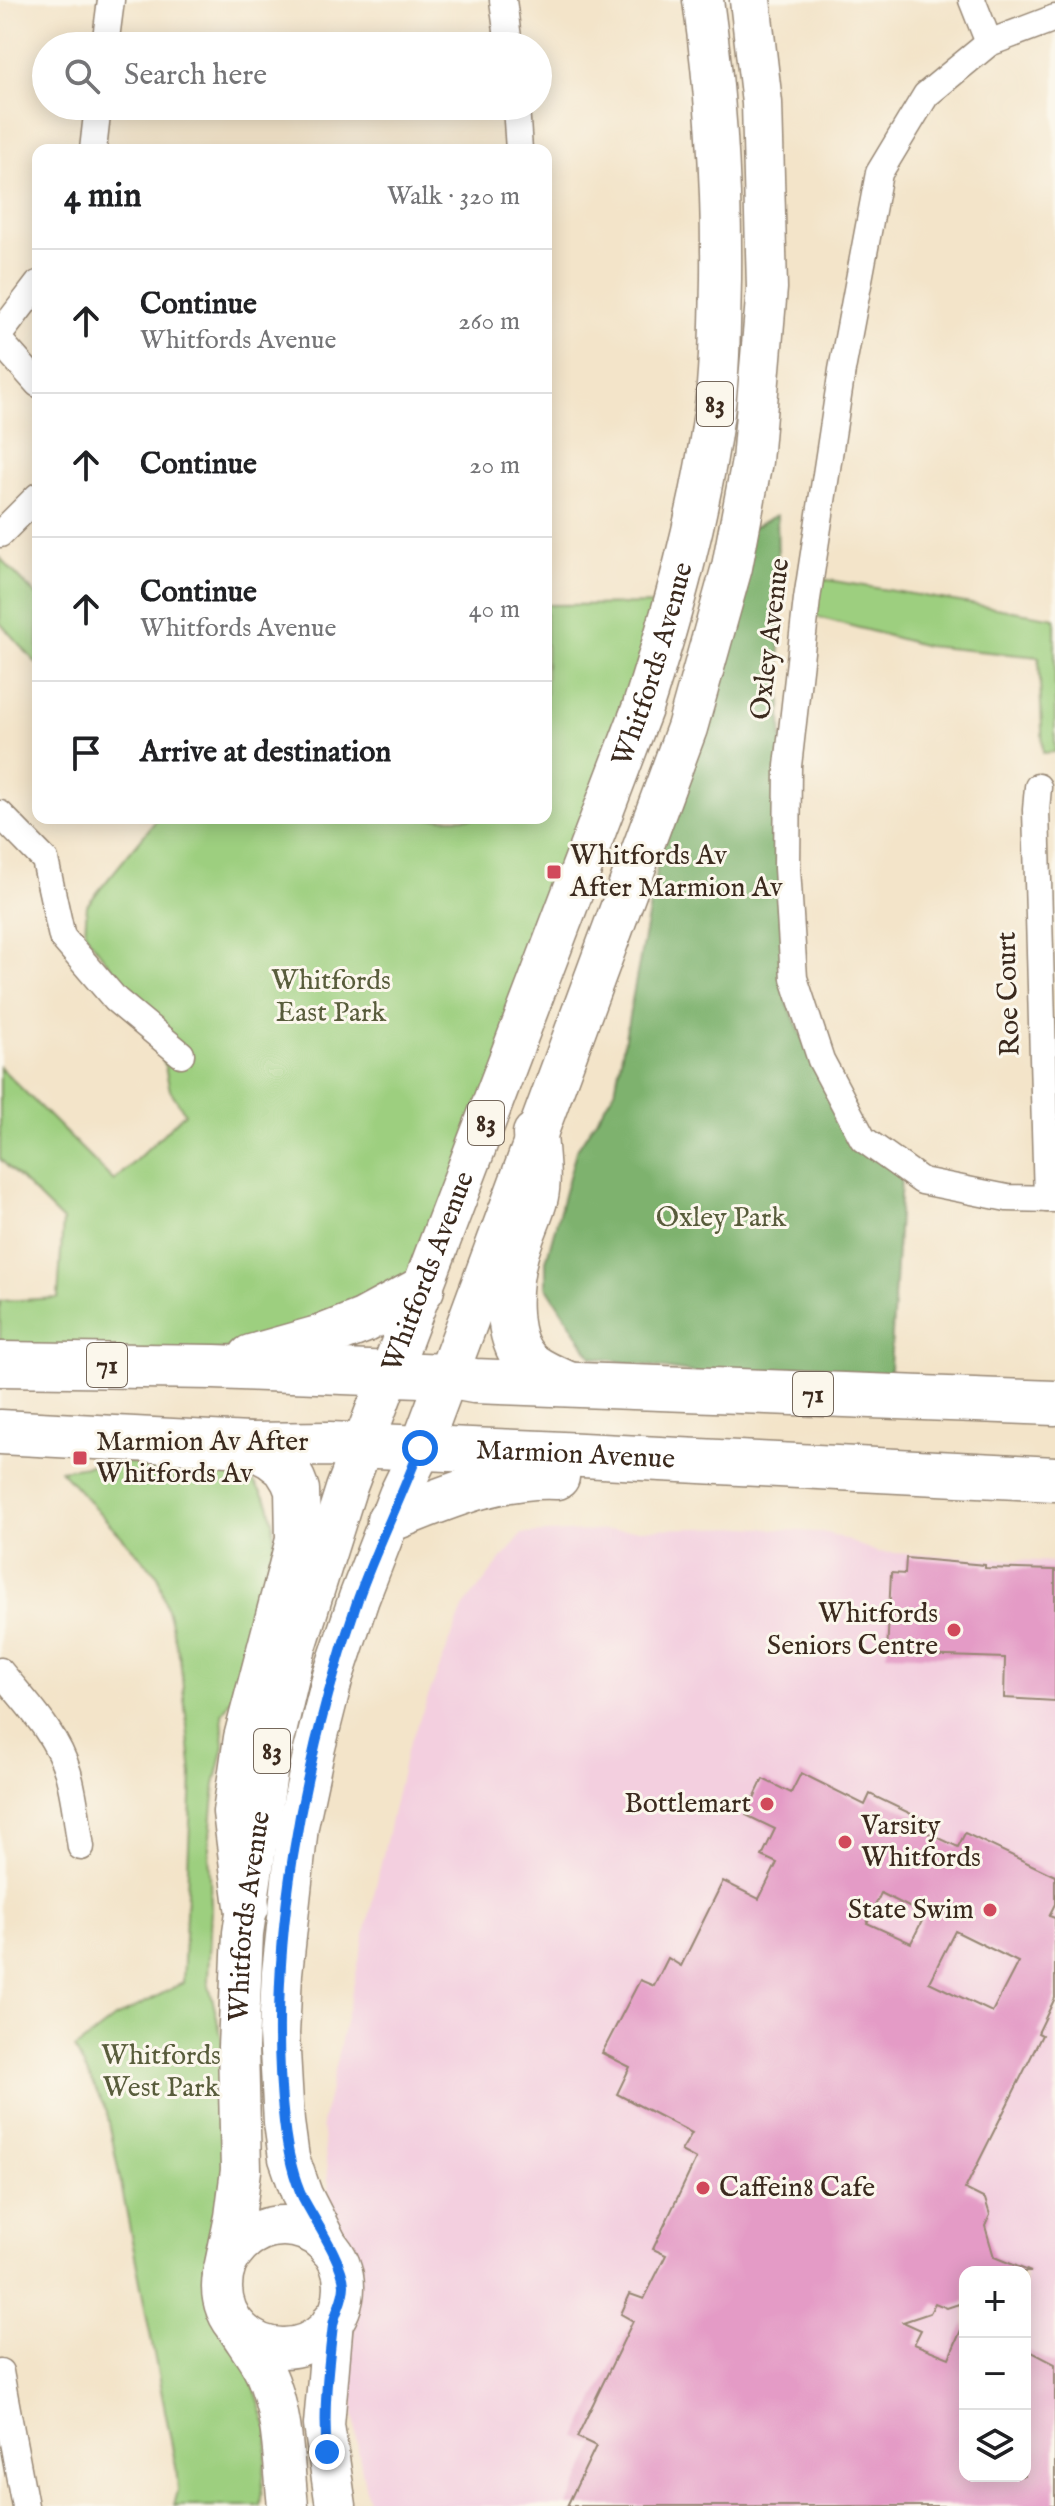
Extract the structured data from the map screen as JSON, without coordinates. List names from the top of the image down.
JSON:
{
  "streets": {
    "highway": ["71", "Marmion Avenue"],
    "main road": ["83", "Whitfords Avenue"],
    "street": ["Oxley Avenue", "Roe Court"]
  },
  "crossings": [
    ["83", "Whitfords Avenue"],
    ["Oxley Avenue", "Roe Court"],
    ["Whitfords Avenue", "71"],
    ["Whitfords Avenue", "Marmion Avenue"]
  ],
  "parks": ["Whitfords East Park", "Oxley Park", "Whitfords West Park"],
  "places": {
    "transit": ["Whitfords Av After Marmion Av", "Marmion Av After Whitfords Av"],
    "other": [
      "Whitfords Seniors Centre",
      "Bottlemart",
      "Varsity Whitfords",
      "State Swim",
      "Caffein8 Cafe"
    ]
  },
  "page": {
    "search": "Search here",
    "heading": ["4 min", "Walk · 320 m"],
    "list": [
      ["Continue", "Whitfords Avenue", "260 m"],
      ["Continue", "20 m"],
      ["Continue", "Whitfords Avenue", "40 m"],
      "Arrive at destination"
    ],
    "map_buttons": ["+", "−"]
  }
}
